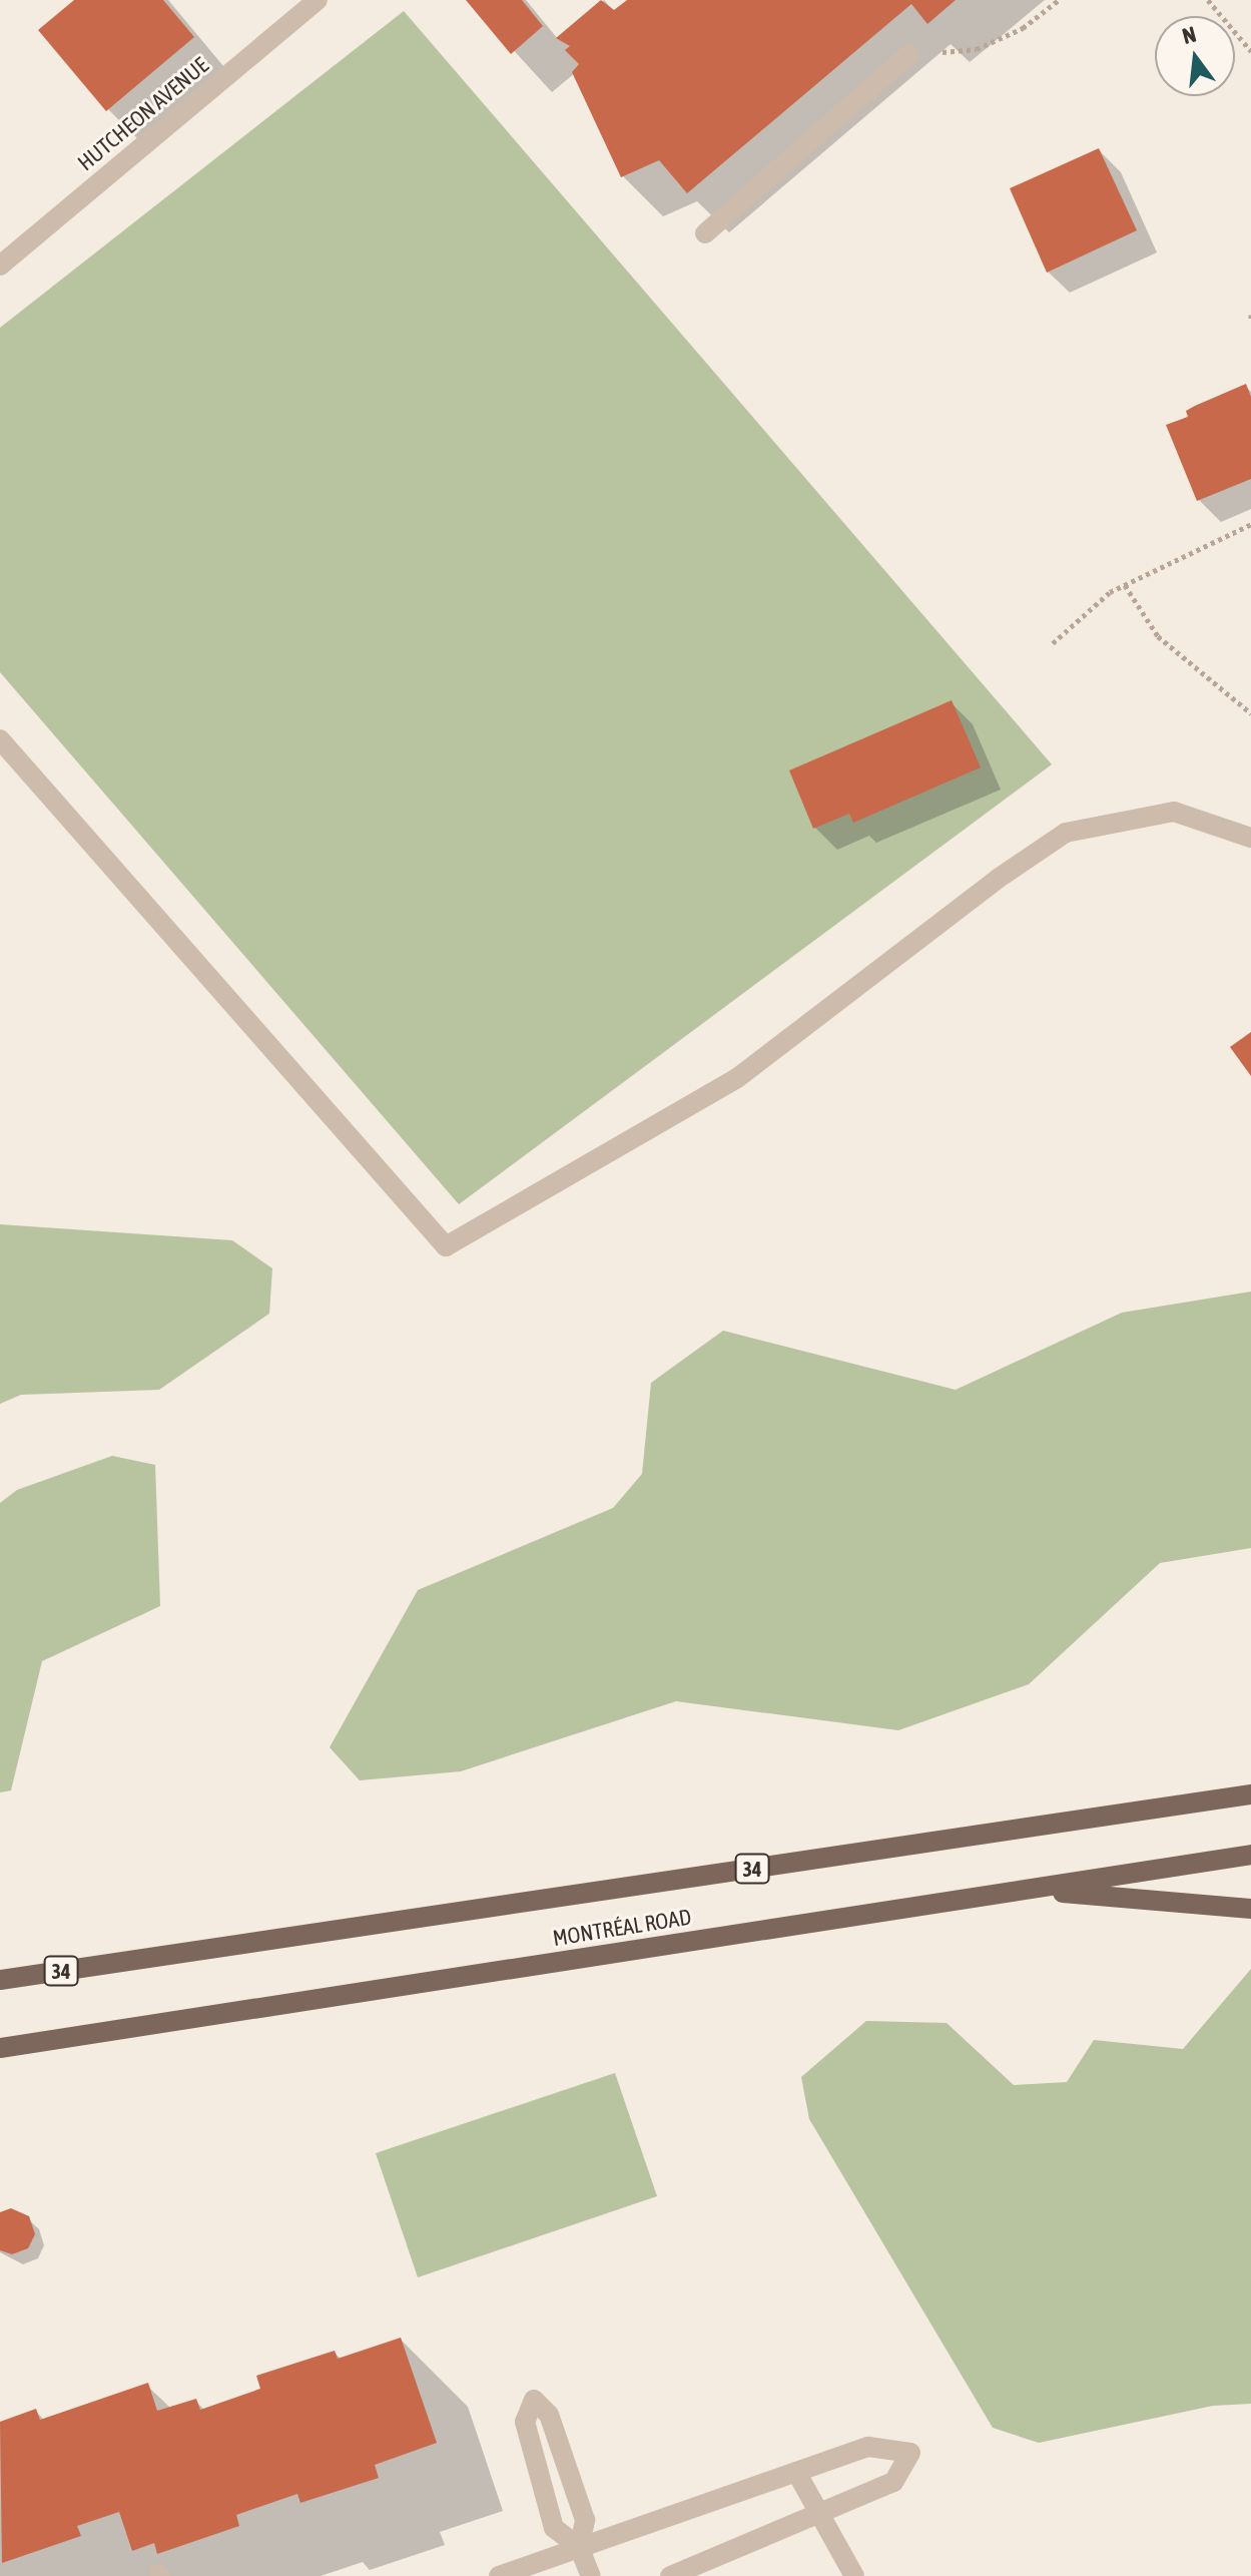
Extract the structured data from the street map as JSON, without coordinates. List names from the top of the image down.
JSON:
{
  "streets": {
    "main road": ["34", "MONTRÉAL ROAD"],
    "street": ["HUTCHEON AVENUE"]
  },
  "north": "top"
}
